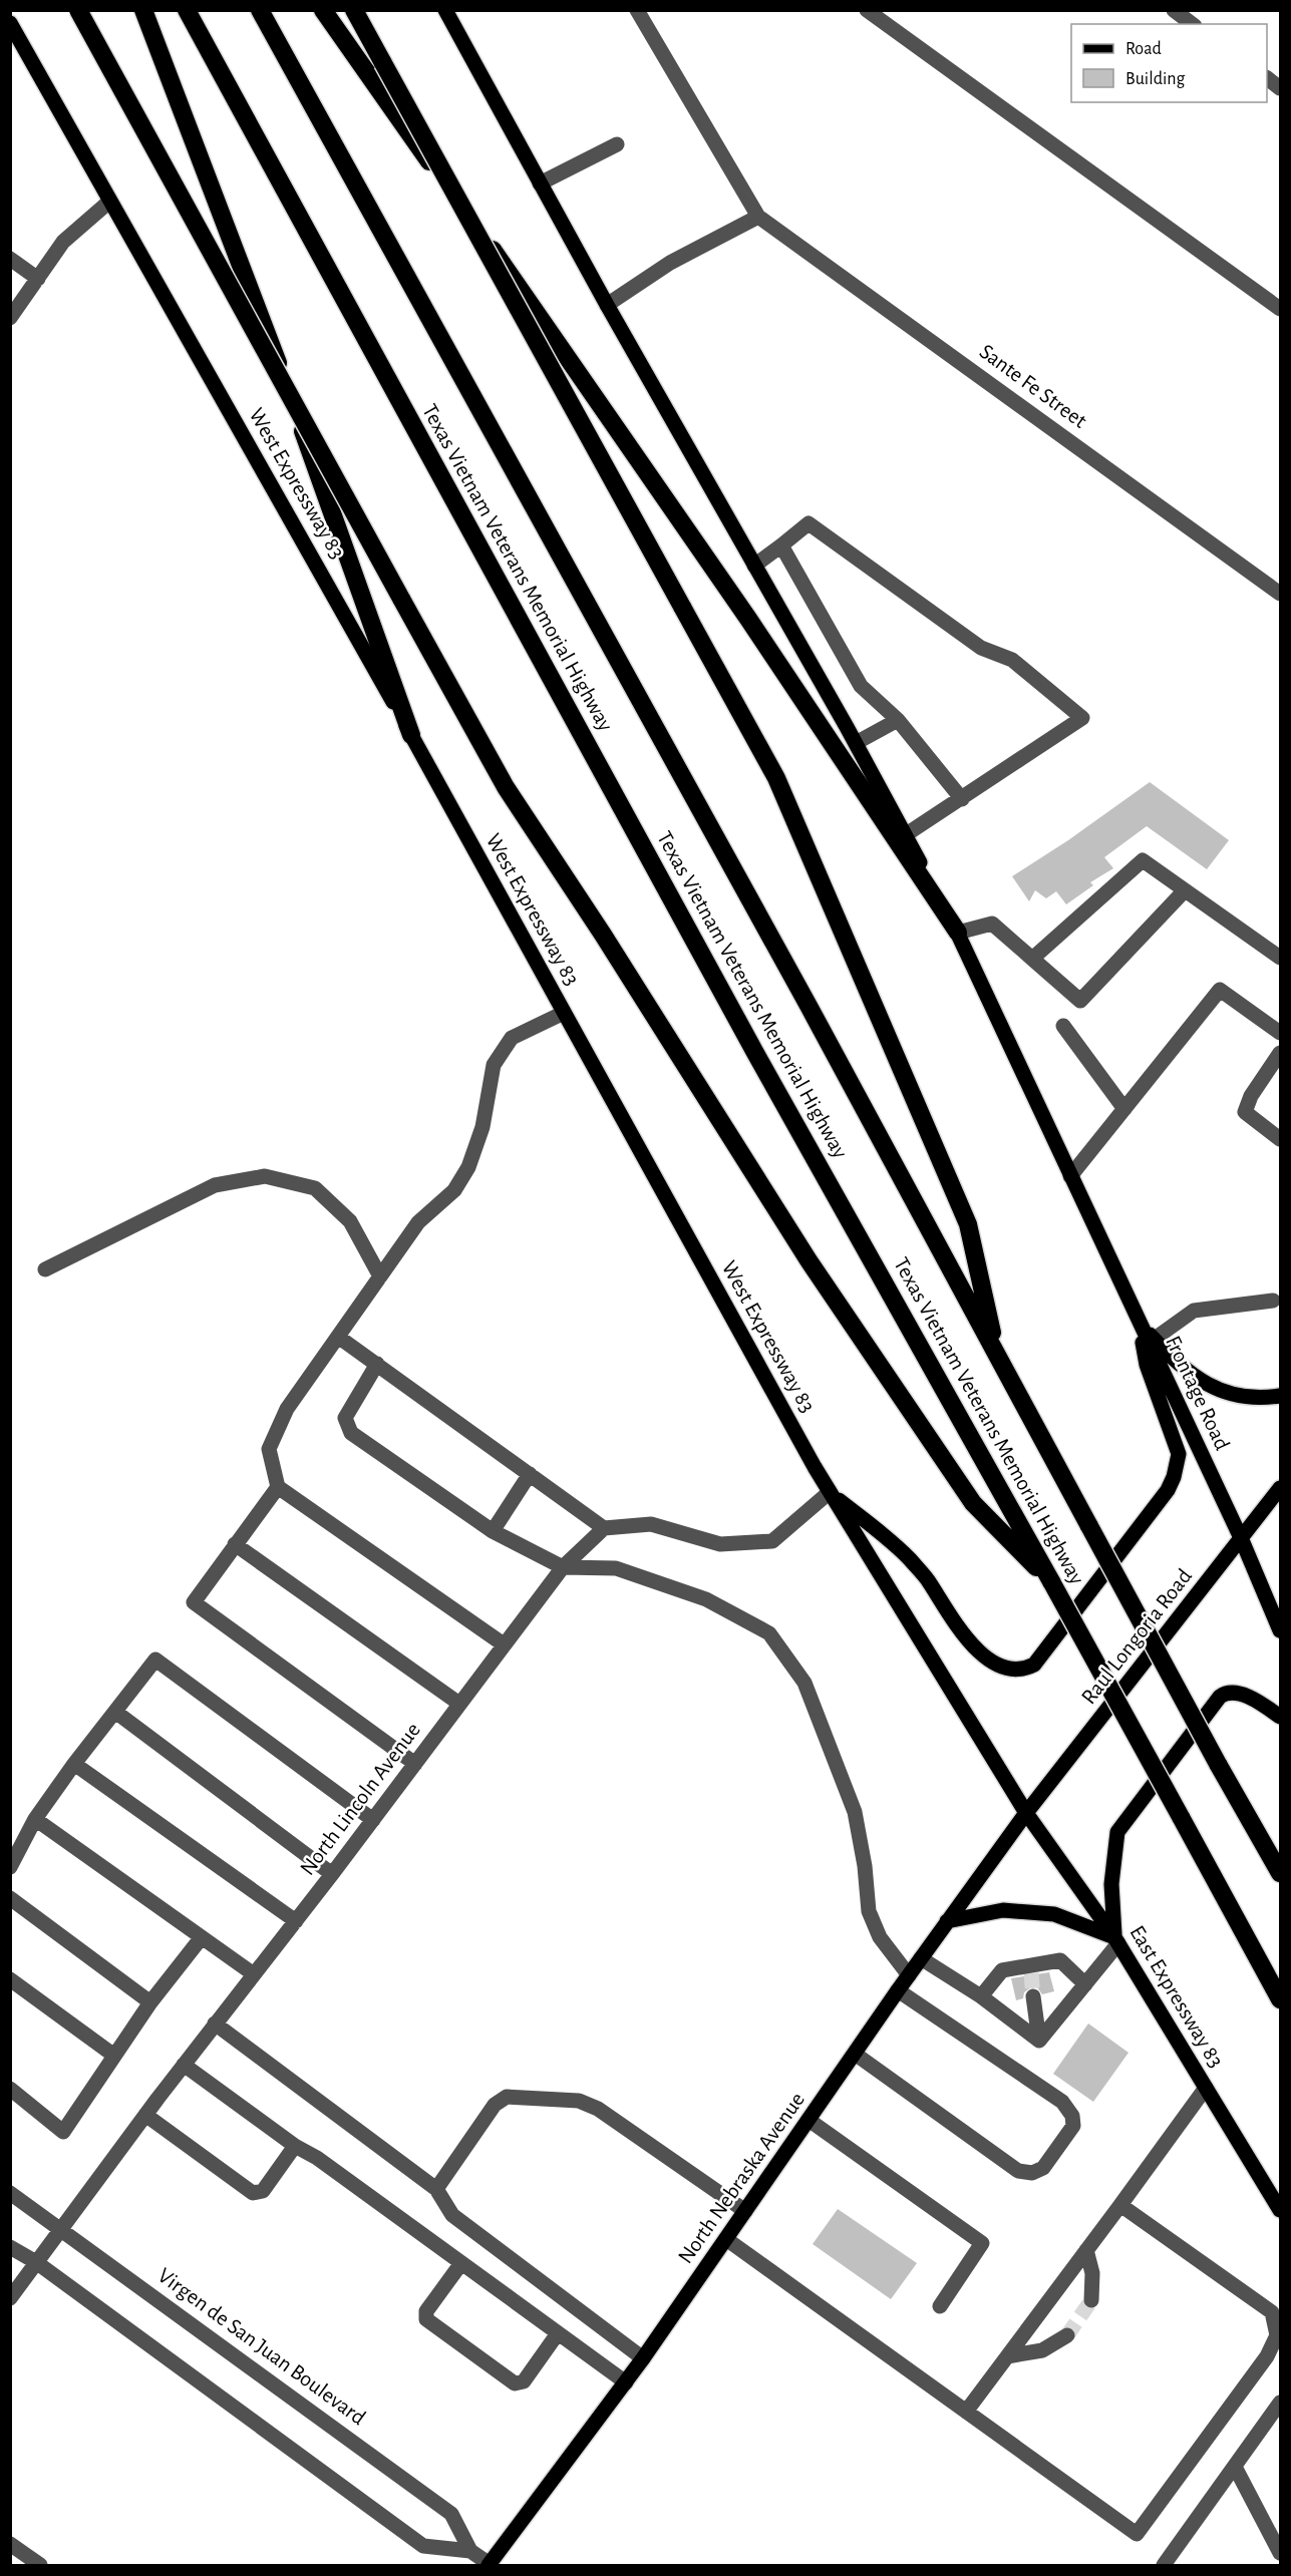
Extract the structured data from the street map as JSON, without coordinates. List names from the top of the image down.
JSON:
{
  "streets": {
    "highway": ["Texas Vietnam Veterans Memorial Highway"],
    "main road": [
      "West Expressway 83",
      "Frontage Road",
      "Raul Longoria Road",
      "East Expressway 83",
      "North Nebraska Avenue"
    ],
    "street": ["Sante Fe Street", "North Lincoln Avenue", "Virgen de San Juan Boulevard"]
  },
  "crossings": [
    ["West Expressway 83", "Raul Longoria Road"],
    ["West Expressway 83", "East Expressway 83"],
    ["West Expressway 83", "North Nebraska Avenue"],
    ["Frontage Road", "Raul Longoria Road"],
    ["Raul Longoria Road", "East Expressway 83"],
    ["Raul Longoria Road", "North Nebraska Avenue"],
    ["North Lincoln Avenue", "Virgen de San Juan Boulevard"],
    ["East Expressway 83", "North Nebraska Avenue"],
    ["North Nebraska Avenue", "Virgen de San Juan Boulevard"]
  ],
  "legend": ["Road", "Building"]
}
